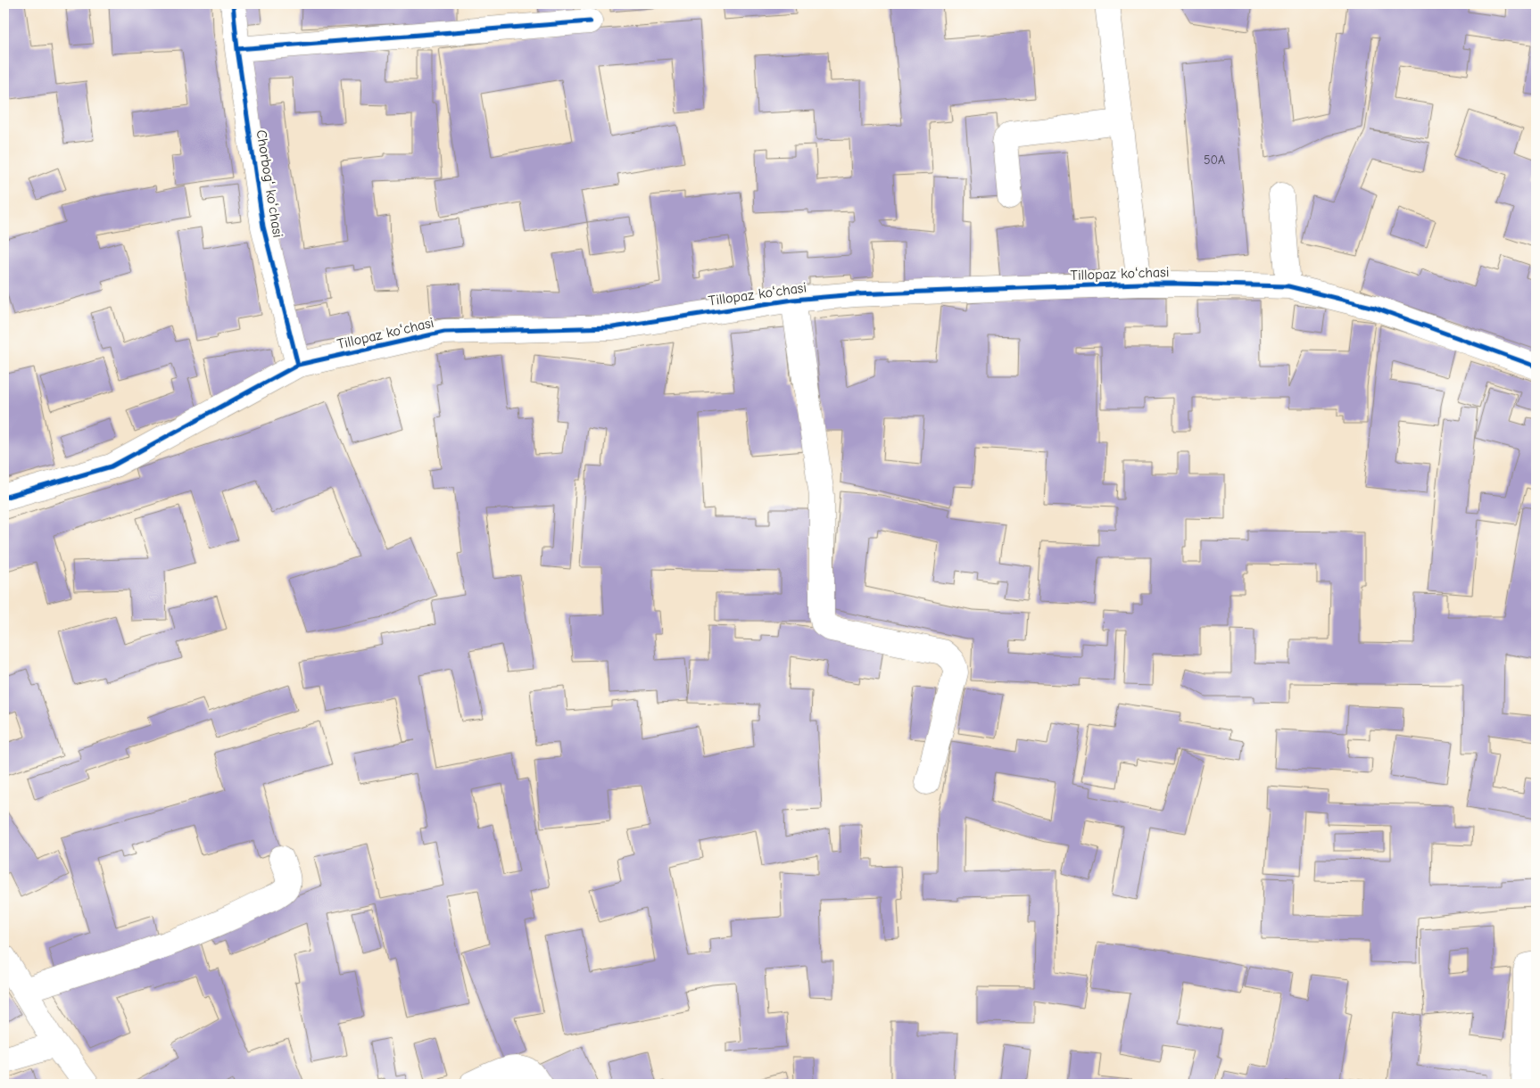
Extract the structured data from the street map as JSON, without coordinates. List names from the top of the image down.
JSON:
{
  "streets": {
    "street": ["Chorbogʻ koʻchasi", "Tillopaz koʻchasi"]
  },
  "crossings": [
    ["Chorbogʻ koʻchasi", "Tillopaz koʻchasi"]
  ],
  "house_numbers": ["50A"]
}
